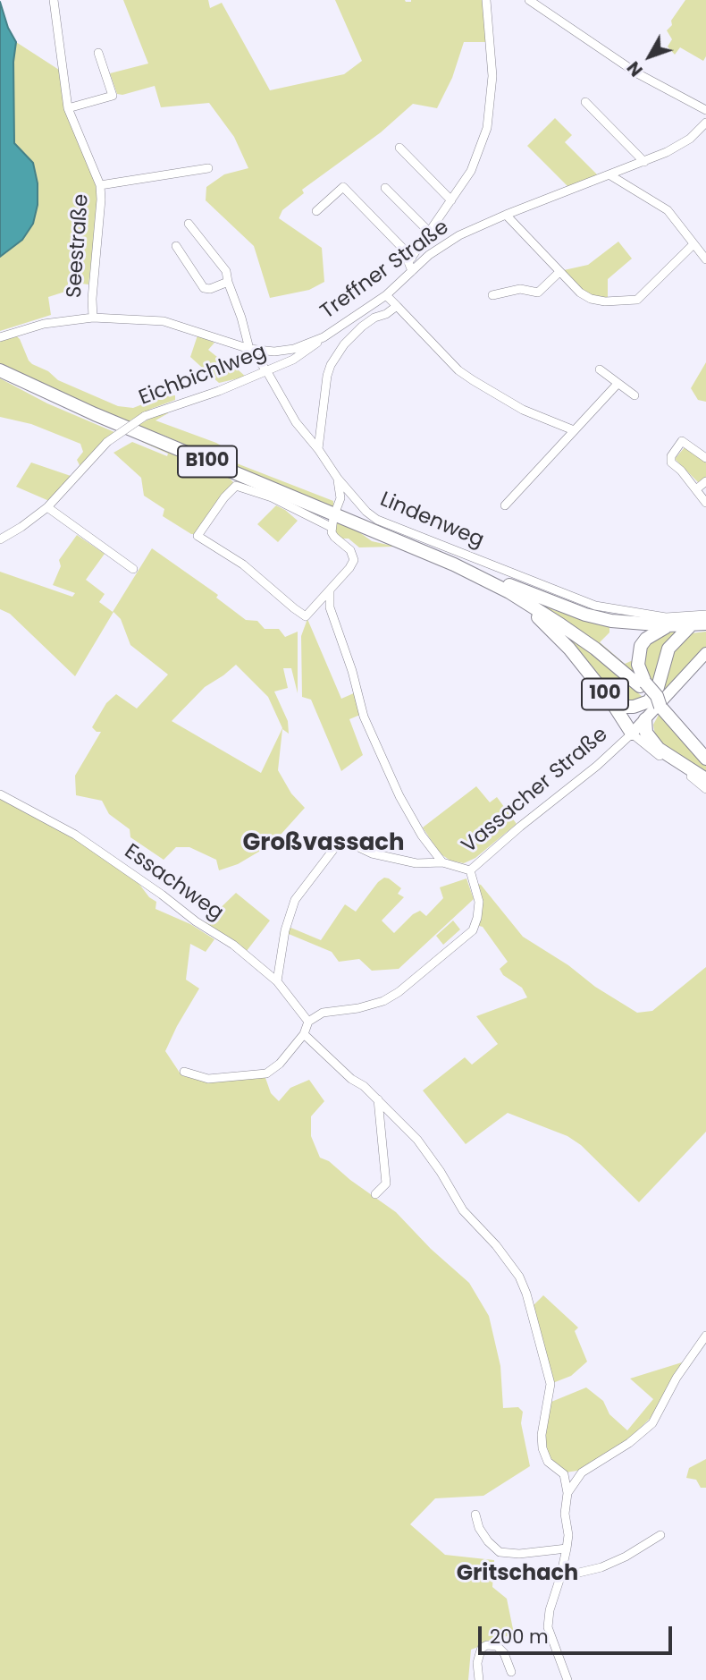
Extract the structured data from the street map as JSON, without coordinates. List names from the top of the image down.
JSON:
{
  "streets": {
    "main road": ["B100", "100", "Vassacher Straße"],
    "street": [
      "Seestraße",
      "Treffner Straße",
      "Eichbichlweg",
      "Lindenweg",
      "Essachweg"
    ]
  },
  "crossings": [
    ["Seestraße", "Treffner Straße"],
    ["Treffner Straße", "Eichbichlweg"],
    ["Treffner Straße", "Lindenweg"],
    ["Eichbichlweg", "Lindenweg"],
    ["B100", "100"],
    ["100", "Vassacher Straße"],
    ["Vassacher Straße", "Essachweg"]
  ],
  "districts": ["Großvassach", "Gritschach"],
  "scale_bar": "200 m",
  "north": "bottom left"
}
